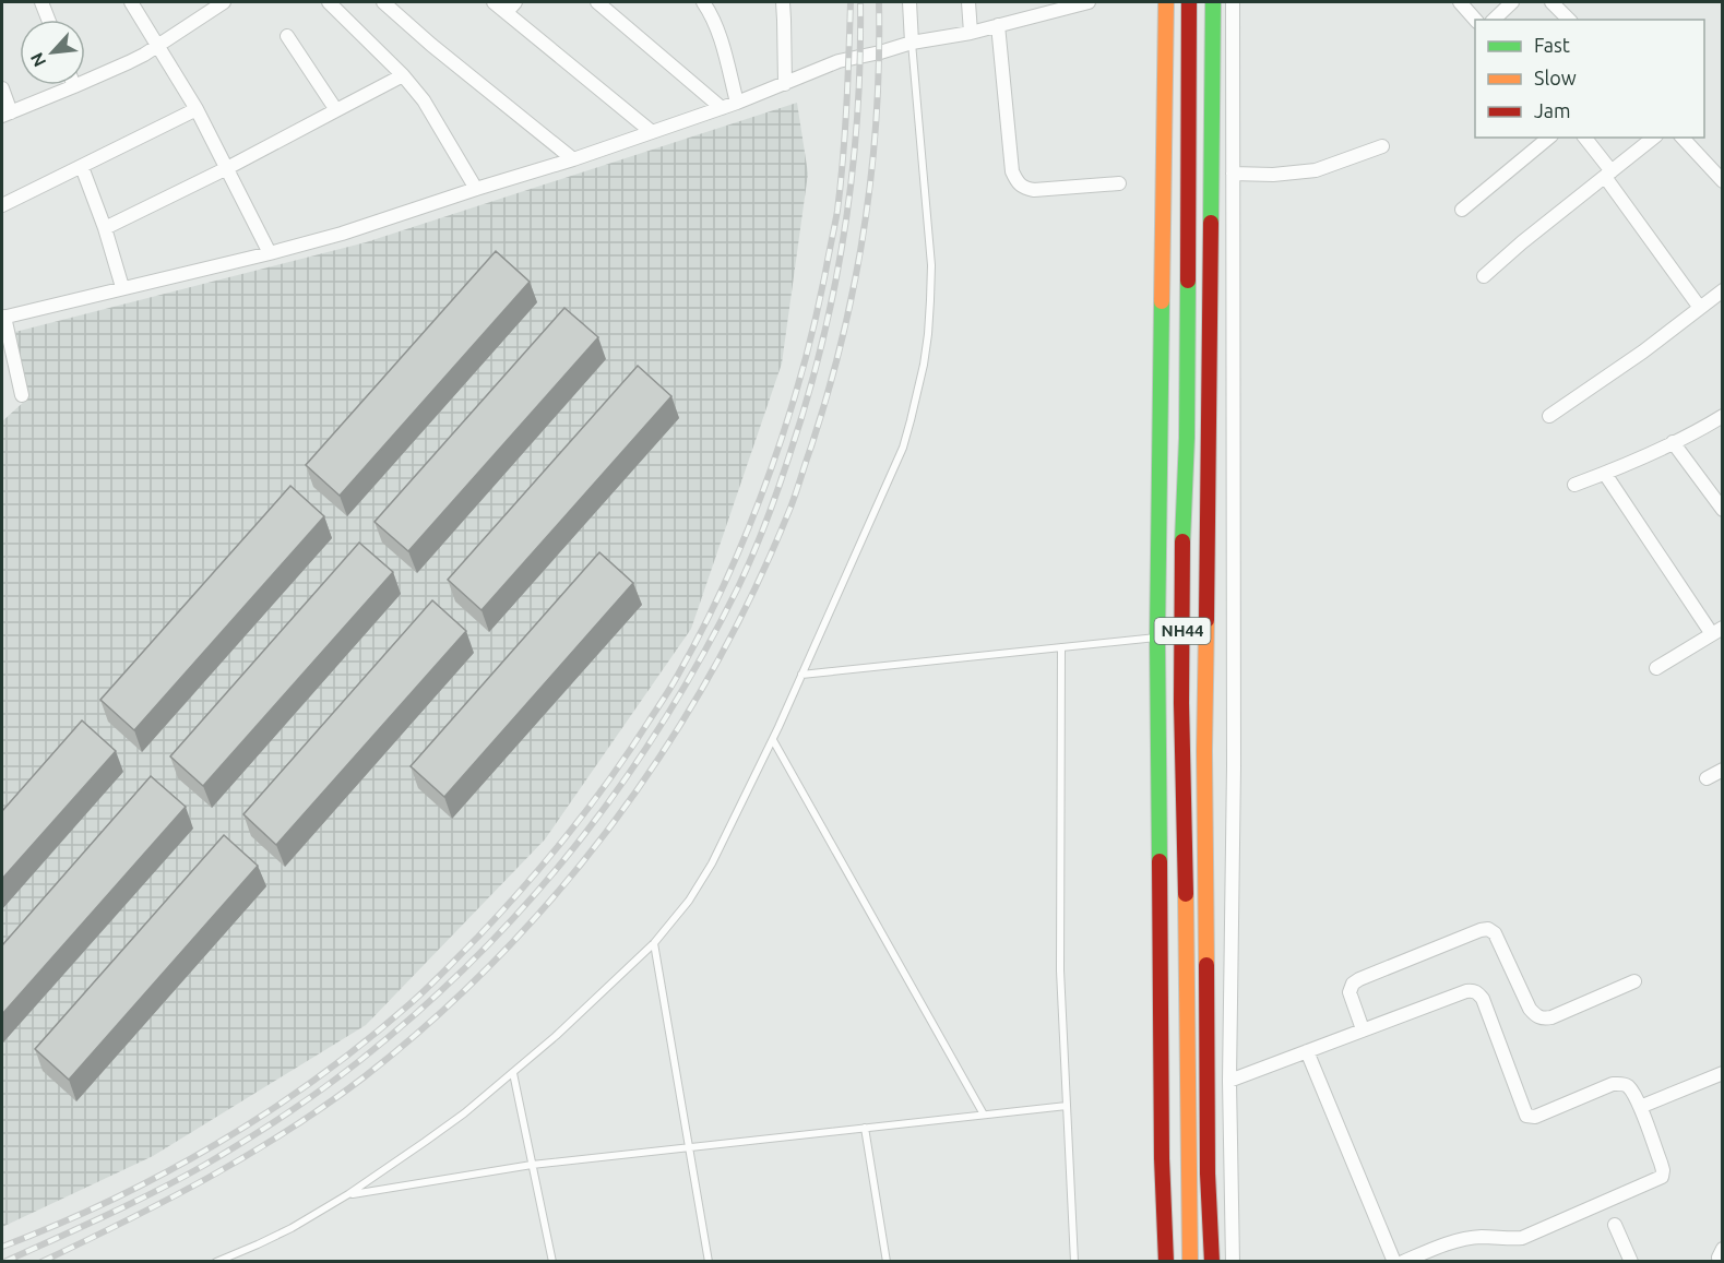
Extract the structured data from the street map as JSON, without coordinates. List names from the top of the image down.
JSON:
{
  "streets": {
    "main road": ["NH44"]
  },
  "legend": ["Fast", "Slow", "Jam"],
  "north": "bottom left"
}
